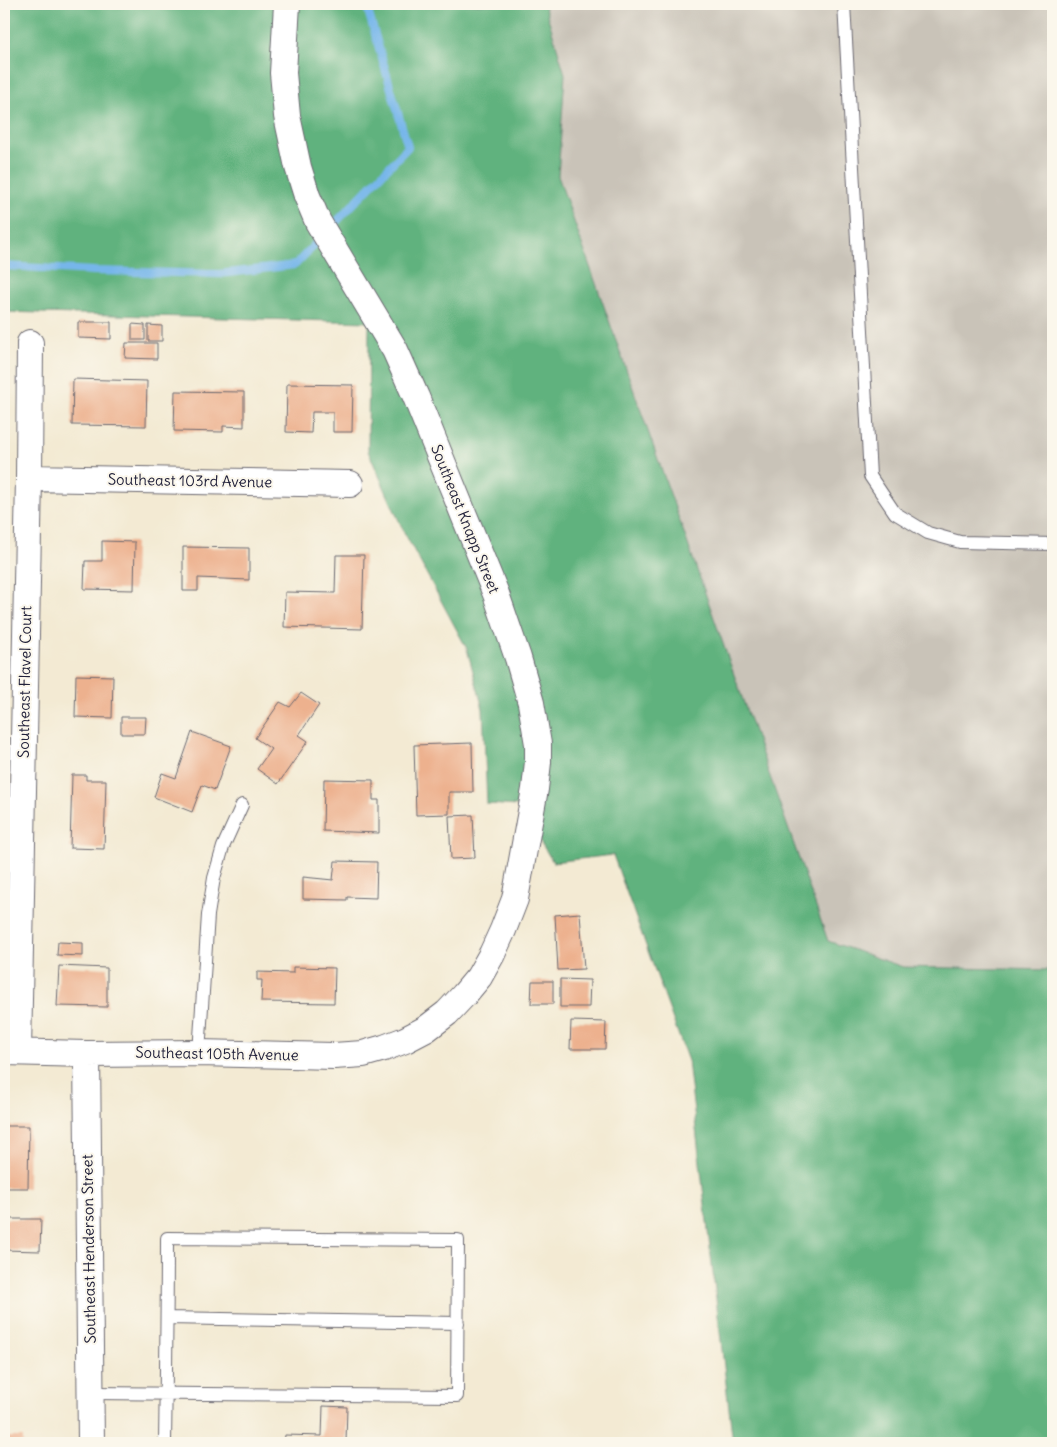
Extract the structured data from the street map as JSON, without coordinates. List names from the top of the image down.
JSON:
{
  "streets": {
    "street": [
      "Southeast 103rd Avenue",
      "Southeast Knapp Street",
      "Southeast Flavel Court",
      "Southeast 105th Avenue",
      "Southeast Henderson Street"
    ]
  },
  "crossings": [
    ["Southeast 103rd Avenue", "Southeast Flavel Court"],
    ["Southeast Knapp Street", "Southeast 105th Avenue"],
    ["Southeast Flavel Court", "Southeast 105th Avenue"],
    ["Southeast 105th Avenue", "Southeast Henderson Street"]
  ]
}
